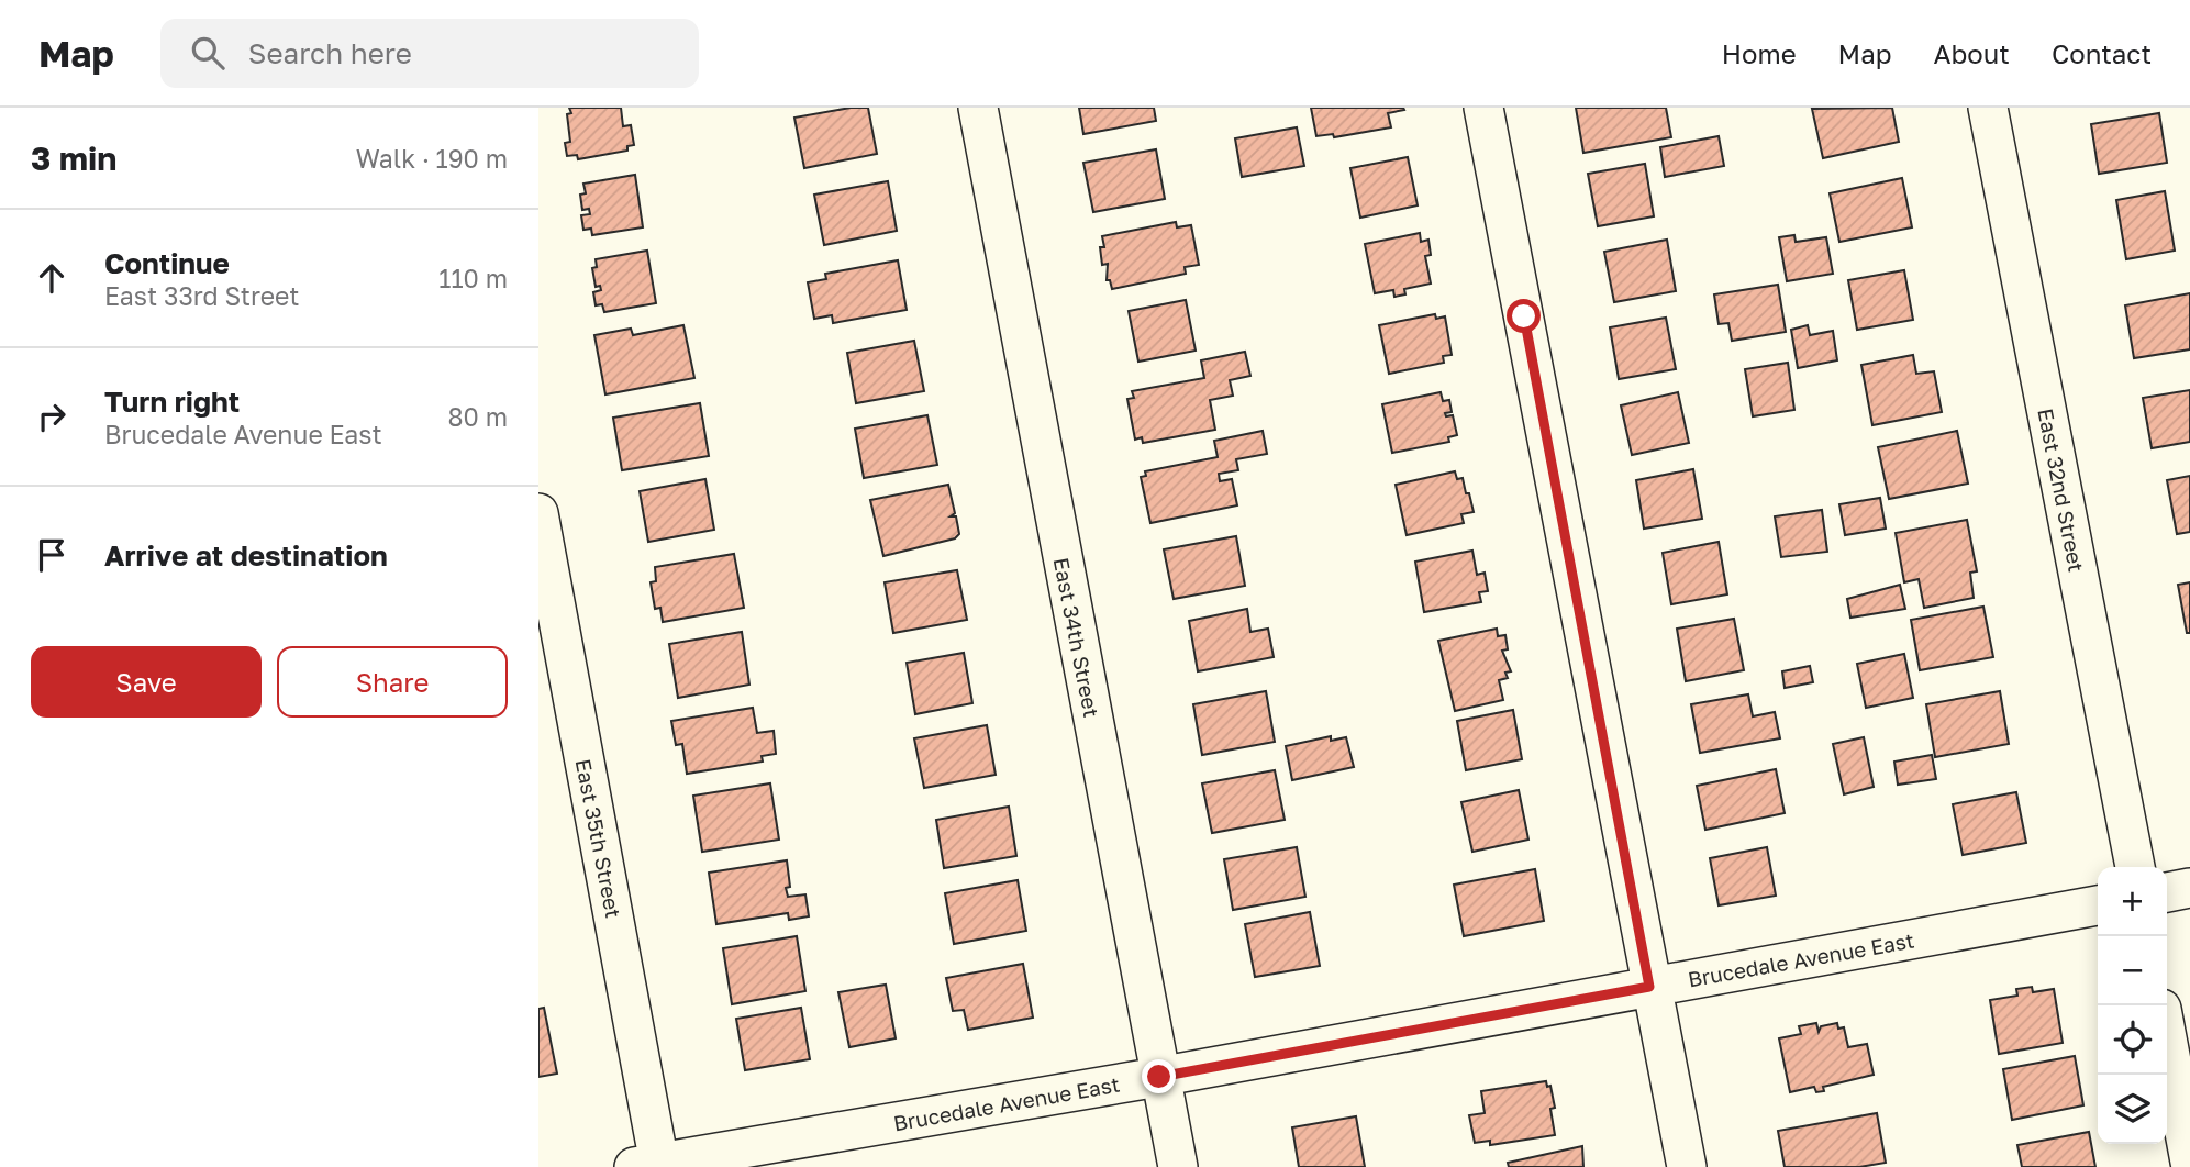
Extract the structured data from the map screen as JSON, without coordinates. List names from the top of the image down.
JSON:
{
  "streets": {
    "street": [
      "East 32nd Street",
      "East 34th Street",
      "East 35th Street",
      "Brucedale Avenue East"
    ]
  },
  "crossings": [
    ["East 34th Street", "Brucedale Avenue East"],
    ["East 35th Street", "Brucedale Avenue East"]
  ],
  "page": {
    "header": "Map",
    "search": "Search here",
    "nav": [
      "Home",
      "Map",
      "About",
      "Contact"
    ],
    "heading": ["3 min", "Walk · 190 m"],
    "list": [
      ["Continue", "East 33rd Street", "110 m"],
      ["Turn right", "Brucedale Avenue East", "80 m"],
      "Arrive at destination"
    ],
    "buttons": ["Save", "Share"],
    "map_buttons": ["+", "−"]
  }
}
